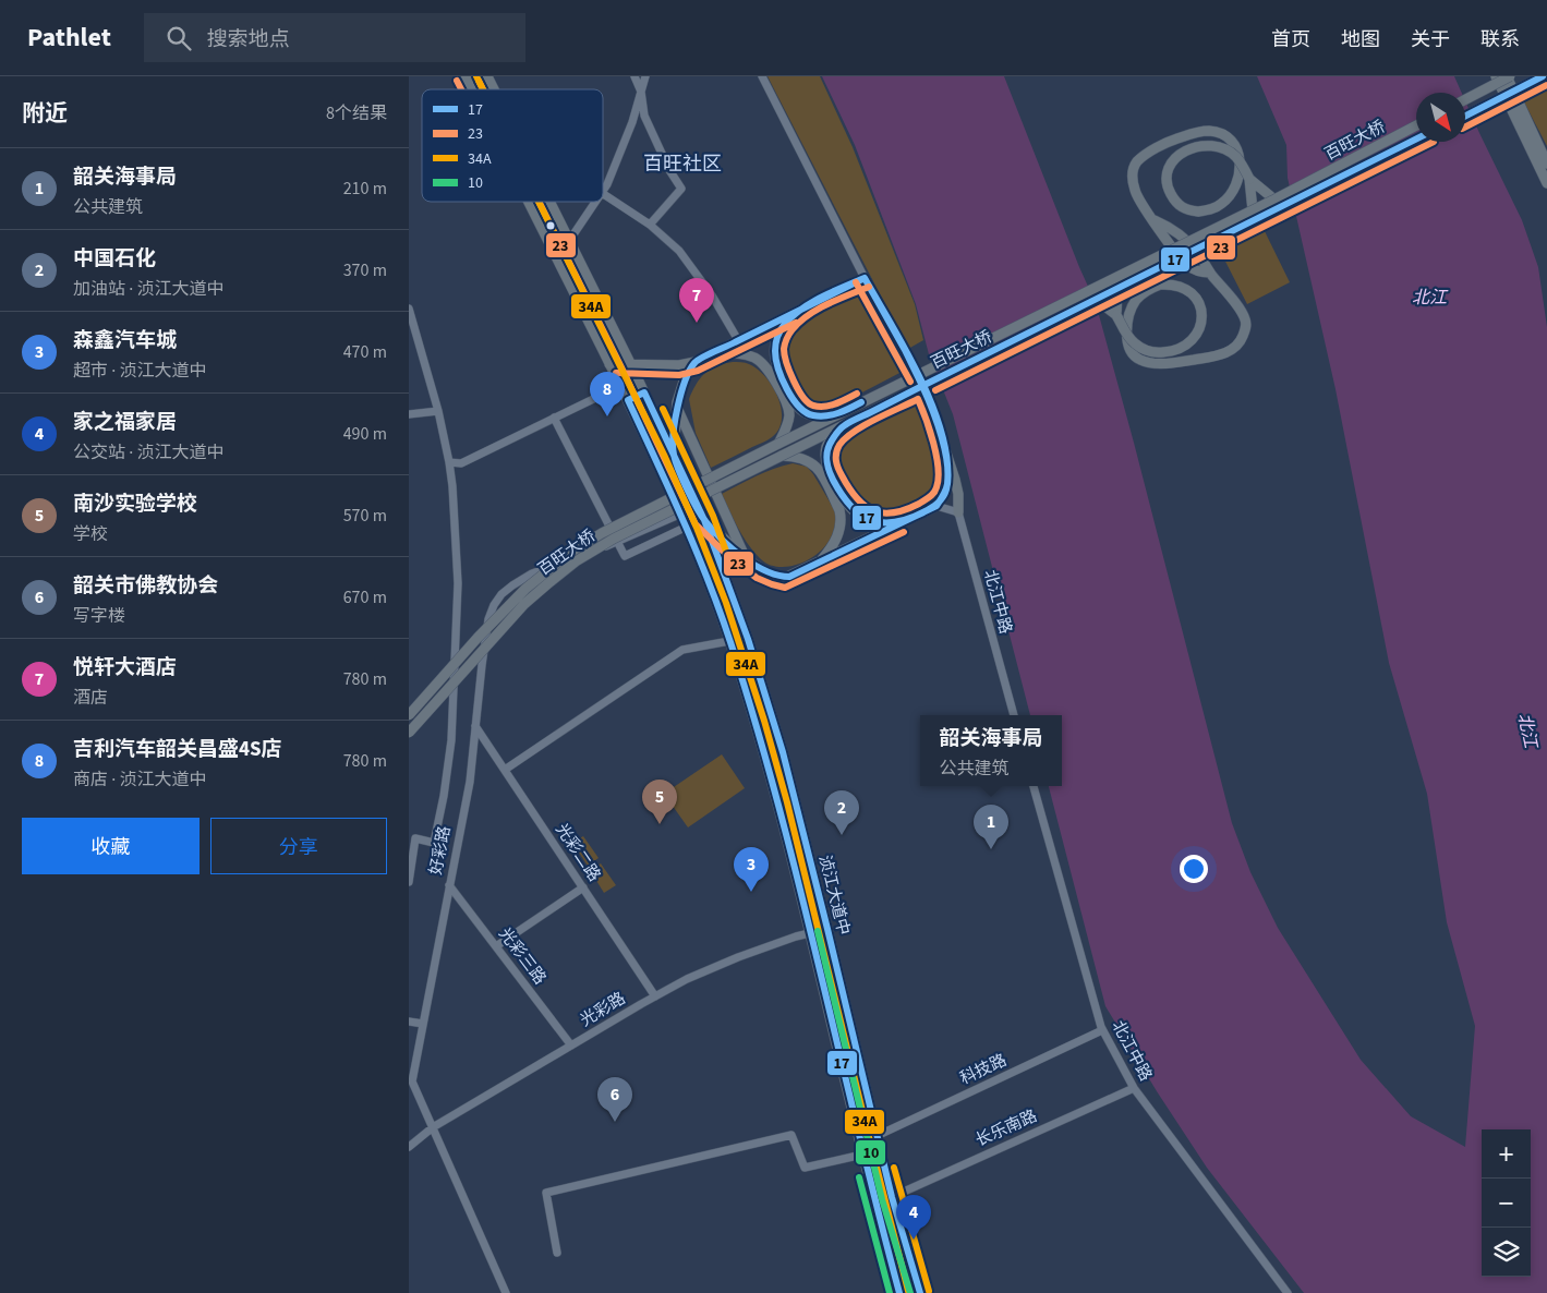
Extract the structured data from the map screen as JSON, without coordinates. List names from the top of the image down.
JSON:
{
  "streets": {
    "main road": ["百旺大桥", "浈江大道中"],
    "street": [
      "北江中路",
      "好彩路",
      "光彩二路",
      "光彩三路",
      "光彩路",
      "科技路",
      "长乐南路"
    ]
  },
  "crossings": [
    ["北江中路", "科技路"],
    ["北江中路", "长乐南路"],
    ["好彩路", "光彩二路"],
    ["好彩路", "浈江大道中"],
    ["好彩路", "光彩三路"],
    ["好彩路", "光彩路"],
    ["光彩二路", "光彩路"],
    ["浈江大道中", "光彩路"],
    ["浈江大道中", "科技路"],
    ["浈江大道中", "长乐南路"],
    ["光彩三路", "光彩路"]
  ],
  "districts": ["百旺社区"],
  "water": ["北江"],
  "lines": [
    "transit line 17",
    "transit line 34A",
    "transit line 23",
    "transit line 10"
  ],
  "legend": [
    "17",
    "23",
    "34A",
    "10"
  ],
  "north": "bottom right",
  "page": {
    "header": "Pathlet",
    "search": "搜索地点",
    "nav": [
      "首页",
      "地图",
      "关于",
      "联系"
    ],
    "heading": ["附近", "8个结果"],
    "list": [
      {
        "mark": "1",
        "name": "韶关海事局",
        "note": "公共建筑",
        "value": "210 m"
      },
      {
        "mark": "2",
        "name": "中国石化",
        "note": "加油站 · 浈江大道中",
        "value": "370 m"
      },
      {
        "mark": "3",
        "name": "森鑫汽车城",
        "note": "超市 · 浈江大道中",
        "value": "470 m"
      },
      {
        "mark": "4",
        "name": "家之福家居",
        "note": "公交站 · 浈江大道中",
        "value": "490 m"
      },
      {
        "mark": "5",
        "name": "南沙实验学校",
        "note": "学校",
        "value": "570 m"
      },
      {
        "mark": "6",
        "name": "韶关市佛教协会",
        "note": "写字楼",
        "value": "670 m"
      },
      {
        "mark": "7",
        "name": "悦轩大酒店",
        "note": "酒店",
        "value": "780 m"
      },
      {
        "mark": "8",
        "name": "吉利汽车韶关昌盛4S店",
        "note": "商店 · 浈江大道中",
        "value": "780 m"
      }
    ],
    "pins": [
      "7",
      "8",
      "5",
      "2",
      "1",
      "3",
      "6",
      "4"
    ],
    "popup": ["韶关海事局", "公共建筑"],
    "buttons": ["收藏", "分享"],
    "map_buttons": ["+", "−"]
  }
}
